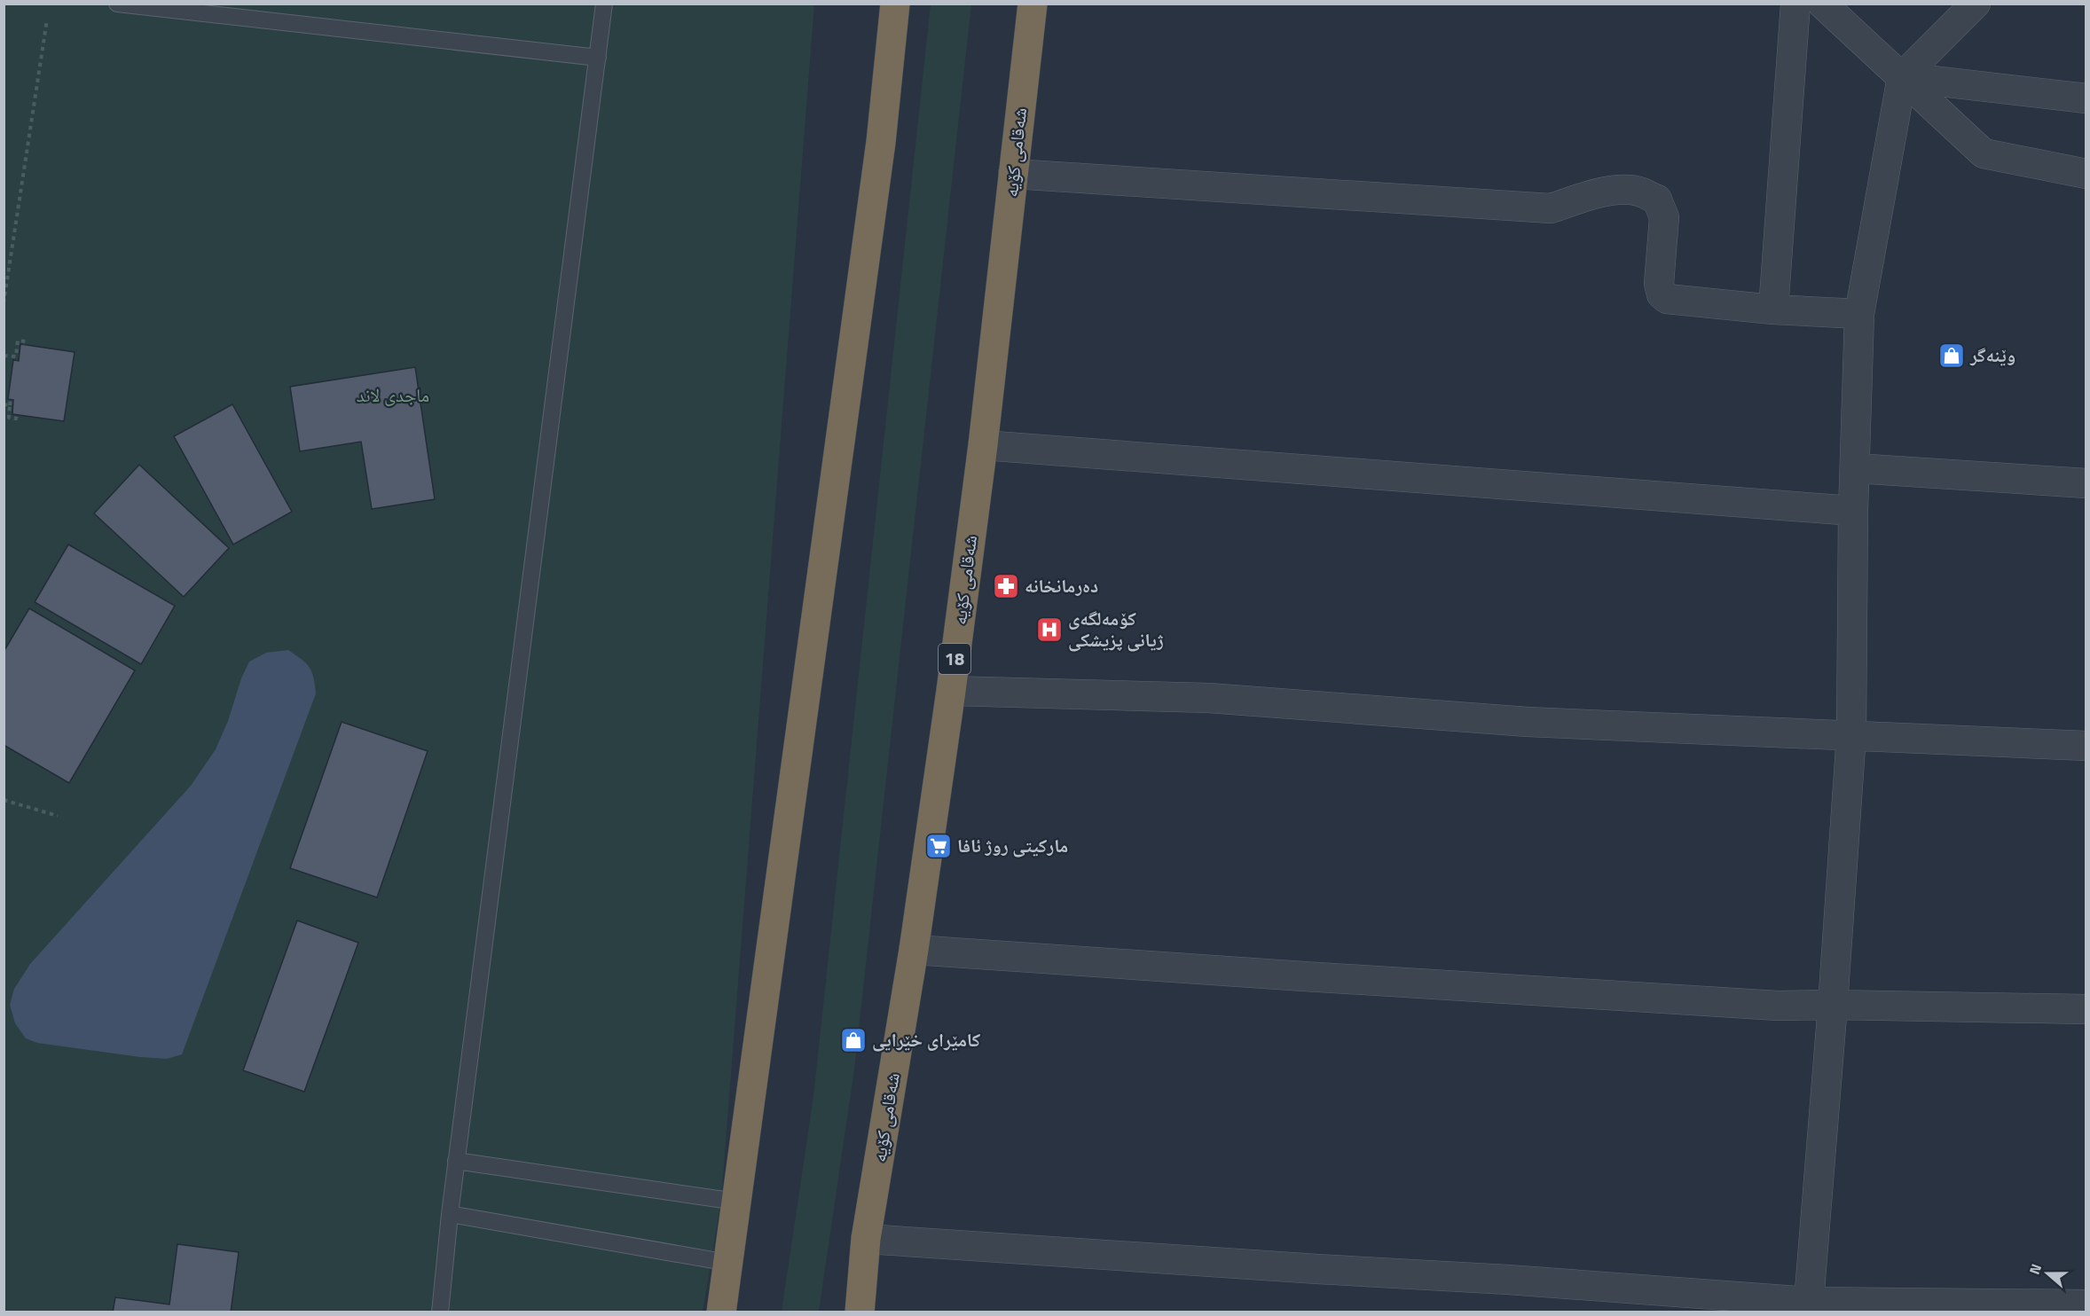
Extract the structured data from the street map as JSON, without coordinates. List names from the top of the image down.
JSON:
{
  "streets": {
    "highway": ["شەقامی کۆیە", "18"]
  },
  "parks": ["ماجدی لاند"],
  "places": {
    "shop": ["وێنەگر", "كامێرای خێرایی"],
    "pharmacy": ["دەرمانخانە"],
    "hospital": ["کۆمەلگەی ژیانی پزیشکی"],
    "supermarket": ["ماركيتى روژ ئافا"]
  },
  "north": "left"
}
